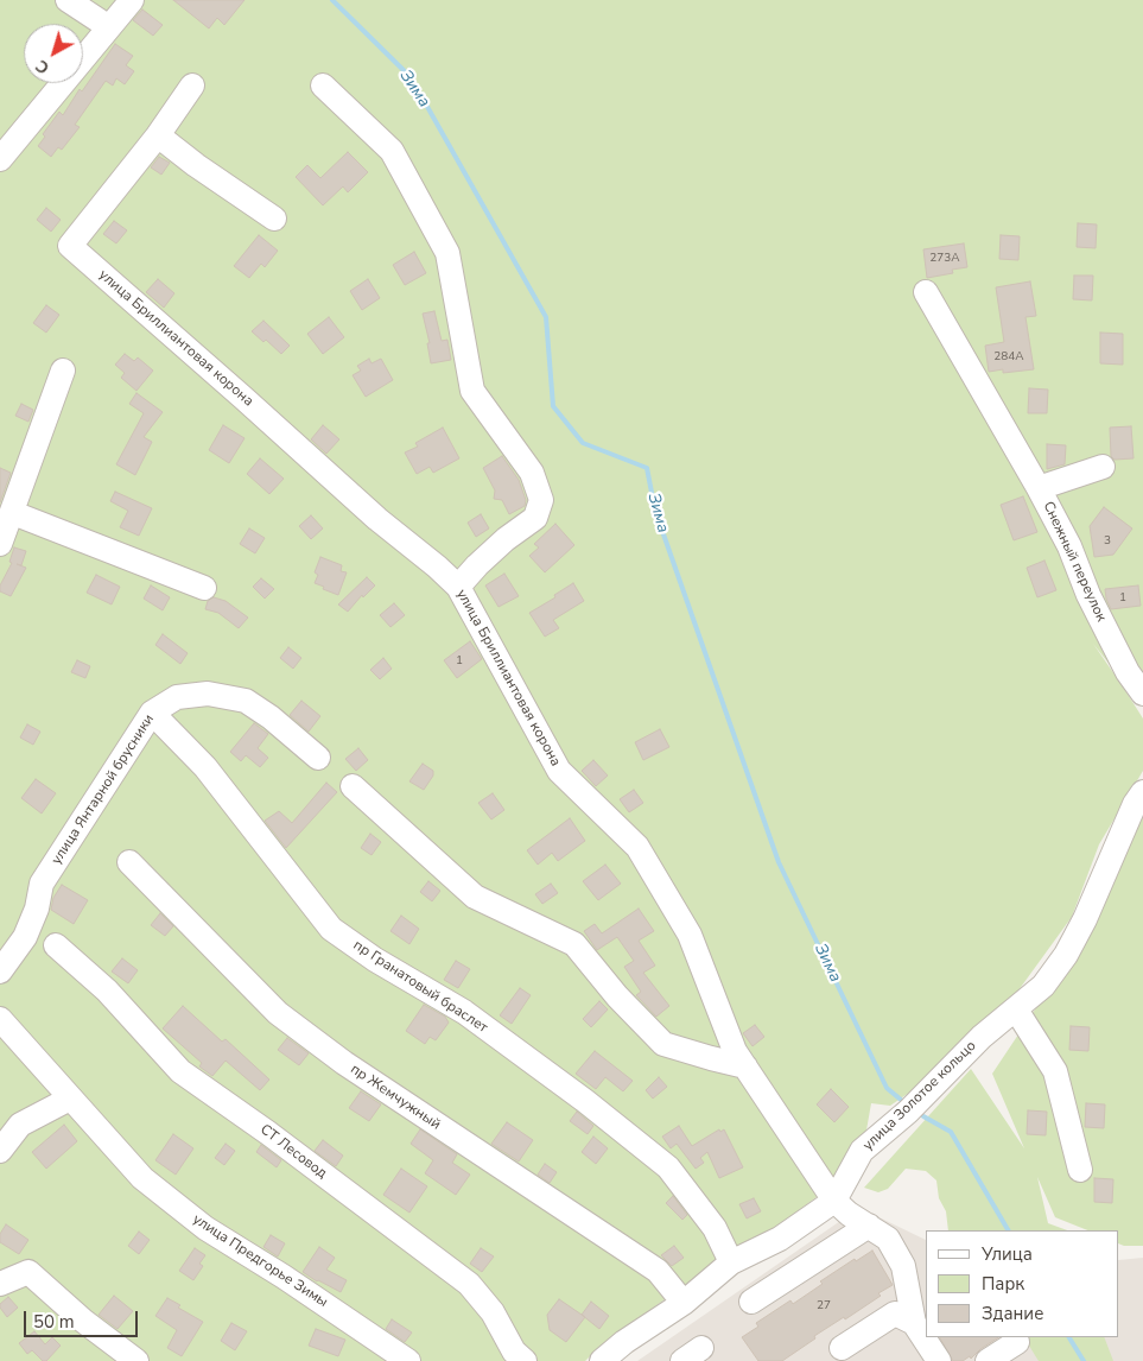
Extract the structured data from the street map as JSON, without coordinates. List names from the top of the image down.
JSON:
{
  "streets": {
    "street": [
      "улица Бриллиантовая корона",
      "Снежный переулок",
      "улица Янтарной брусники",
      "пр Гранатовый браслет",
      "улица Золотое кольцо",
      "пр Жемчужный",
      "СТ Лесовод",
      "улица Предгорье Зимы"
    ]
  },
  "crossings": [
    ["улица Бриллиантовая корона", "улица Золотое кольцо"],
    ["улица Янтарной брусники", "пр Гранатовый браслет"],
    ["пр Гранатовый браслет", "улица Золотое кольцо"],
    ["улица Золотое кольцо", "пр Жемчужный"]
  ],
  "water": ["Зима"],
  "house_numbers": [
    "273А",
    "284А",
    "3",
    "1",
    "1",
    "27"
  ],
  "legend": ["Улица", "Парк", "Здание"],
  "scale_bar": "50 m",
  "north": "bottom left"
}
